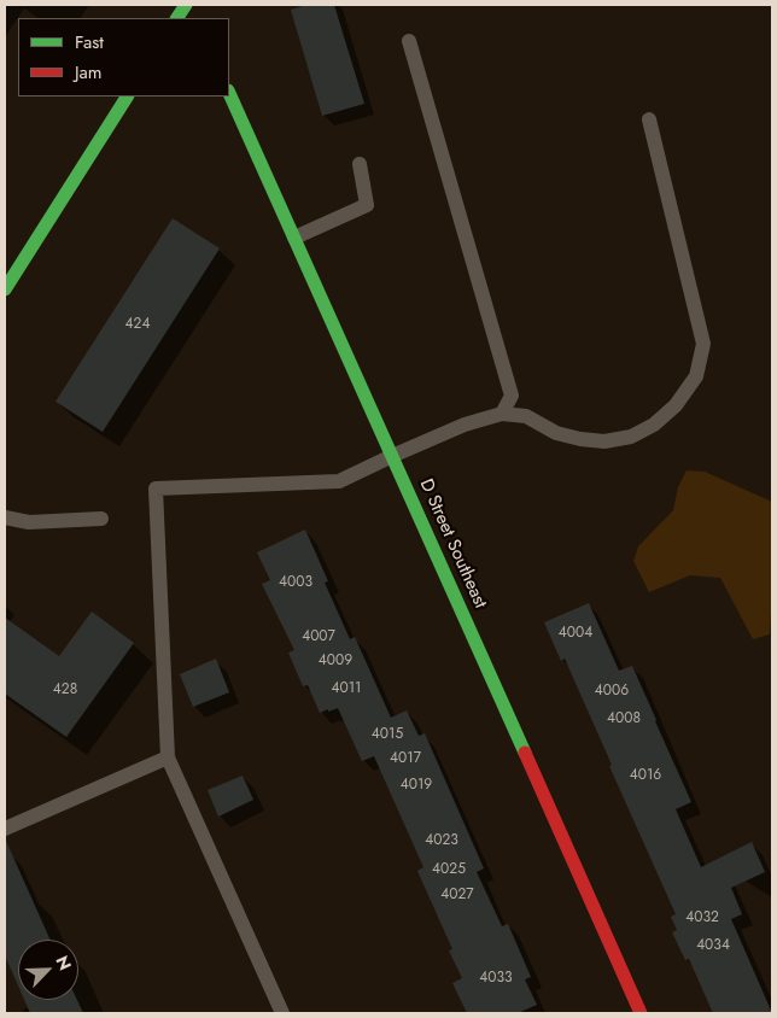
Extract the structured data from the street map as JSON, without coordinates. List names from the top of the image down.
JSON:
{
  "streets": {
    "street": ["D Street Southeast"]
  },
  "house_numbers": [
    "424",
    "4003",
    "4004",
    "4007",
    "4009",
    "4011",
    "428",
    "4006",
    "4008",
    "4015",
    "4017",
    "4016",
    "4019",
    "4023",
    "4025",
    "4027",
    "4032",
    "4034",
    "4033"
  ],
  "legend": ["Fast", "Jam"],
  "north": "top right"
}
